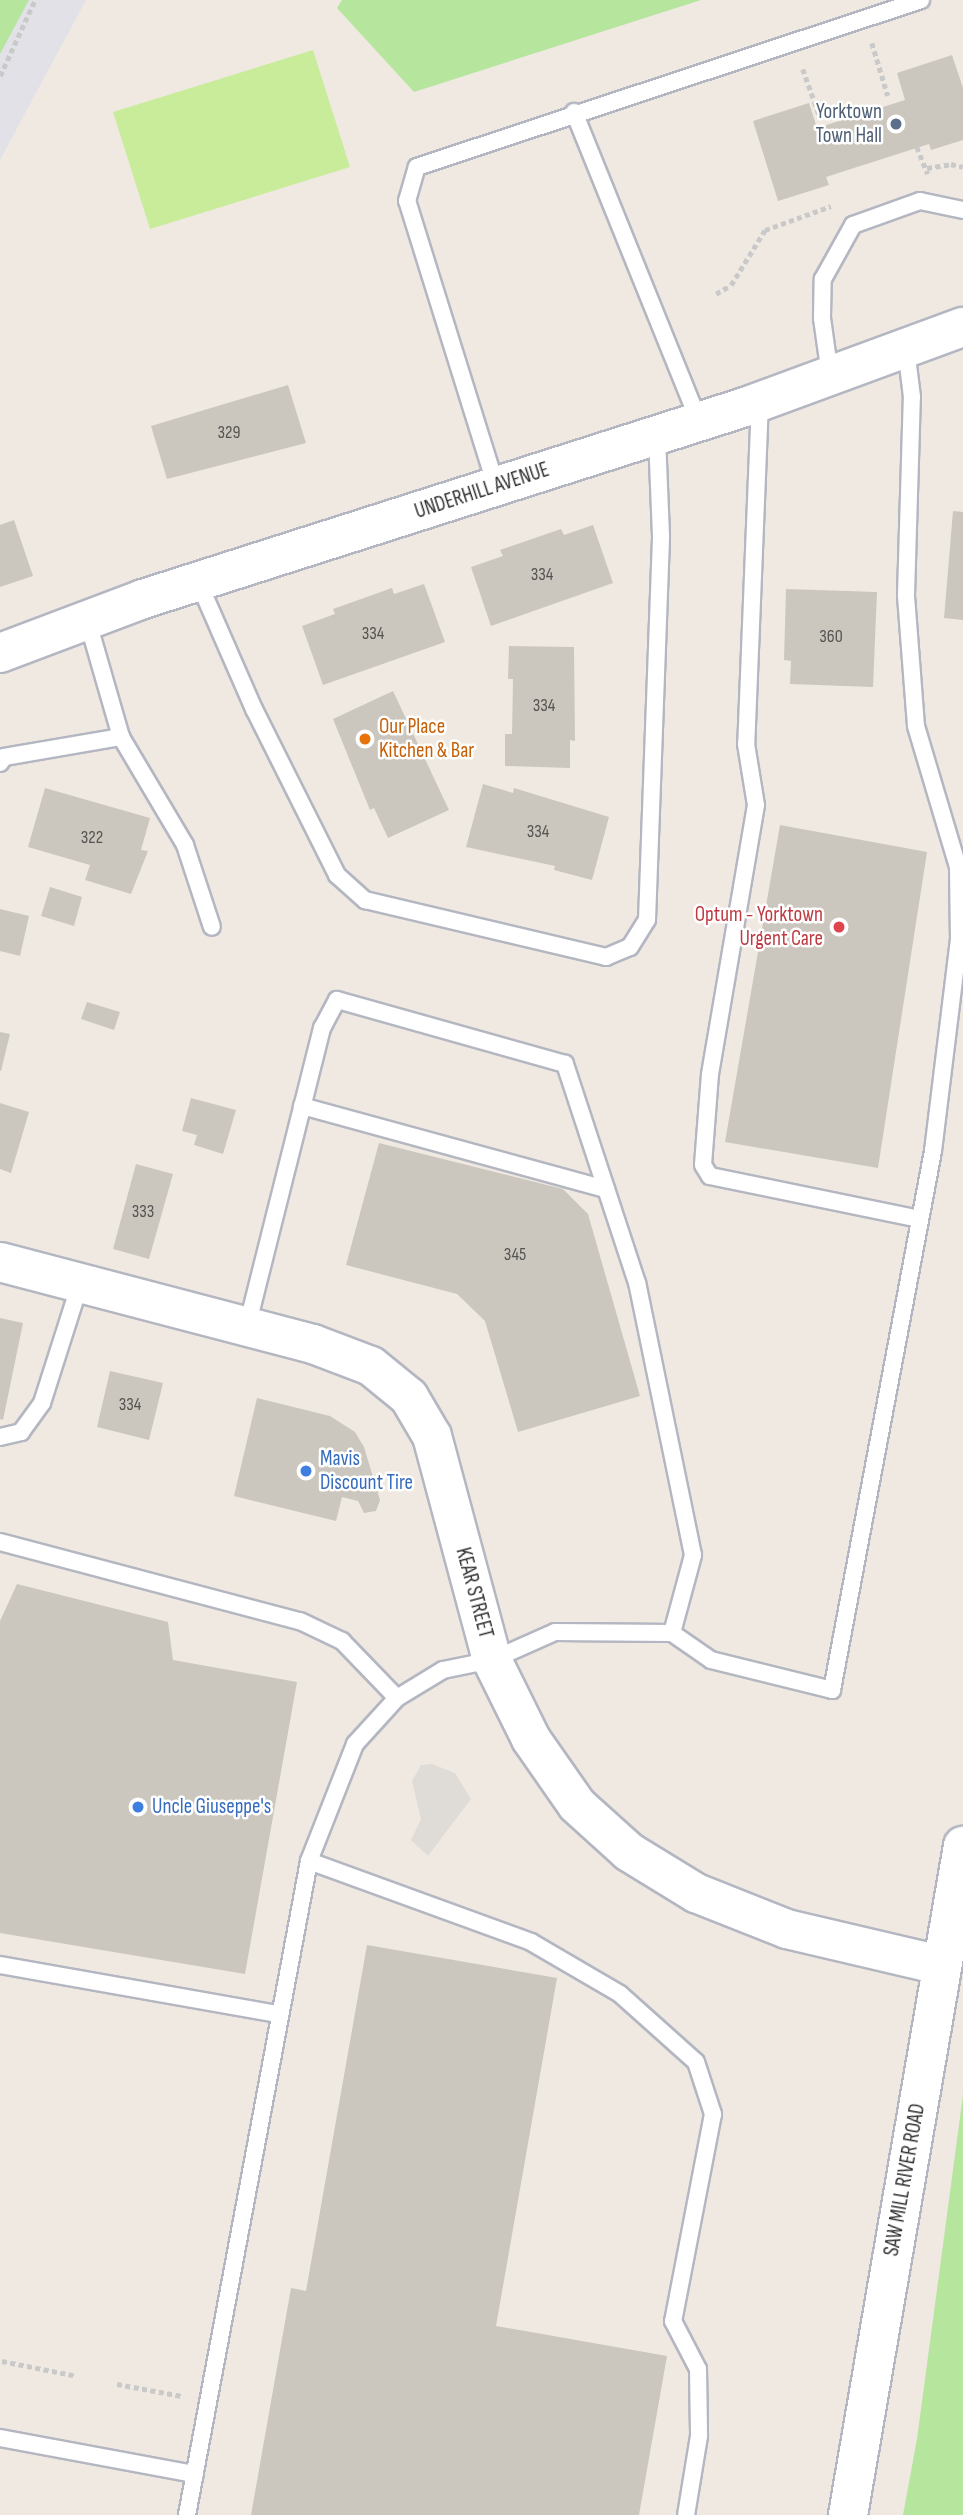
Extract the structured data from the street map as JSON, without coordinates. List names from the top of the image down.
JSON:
{
  "streets": {
    "street": ["UNDERHILL AVENUE", "KEAR STREET", "SAW MILL RIVER ROAD"]
  },
  "crossings": [
    ["KEAR STREET", "SAW MILL RIVER ROAD"]
  ],
  "places": [
    "Yorktown Town Hall",
    "Our Place Kitchen & Bar",
    "Optum - Yorktown Urgent Care",
    "Mavis Discount Tire",
    "Uncle Giuseppe's"
  ],
  "house_numbers": [
    "329",
    "334",
    "334",
    "360",
    "334",
    "334",
    "322",
    "333",
    "345",
    "334"
  ]
}
